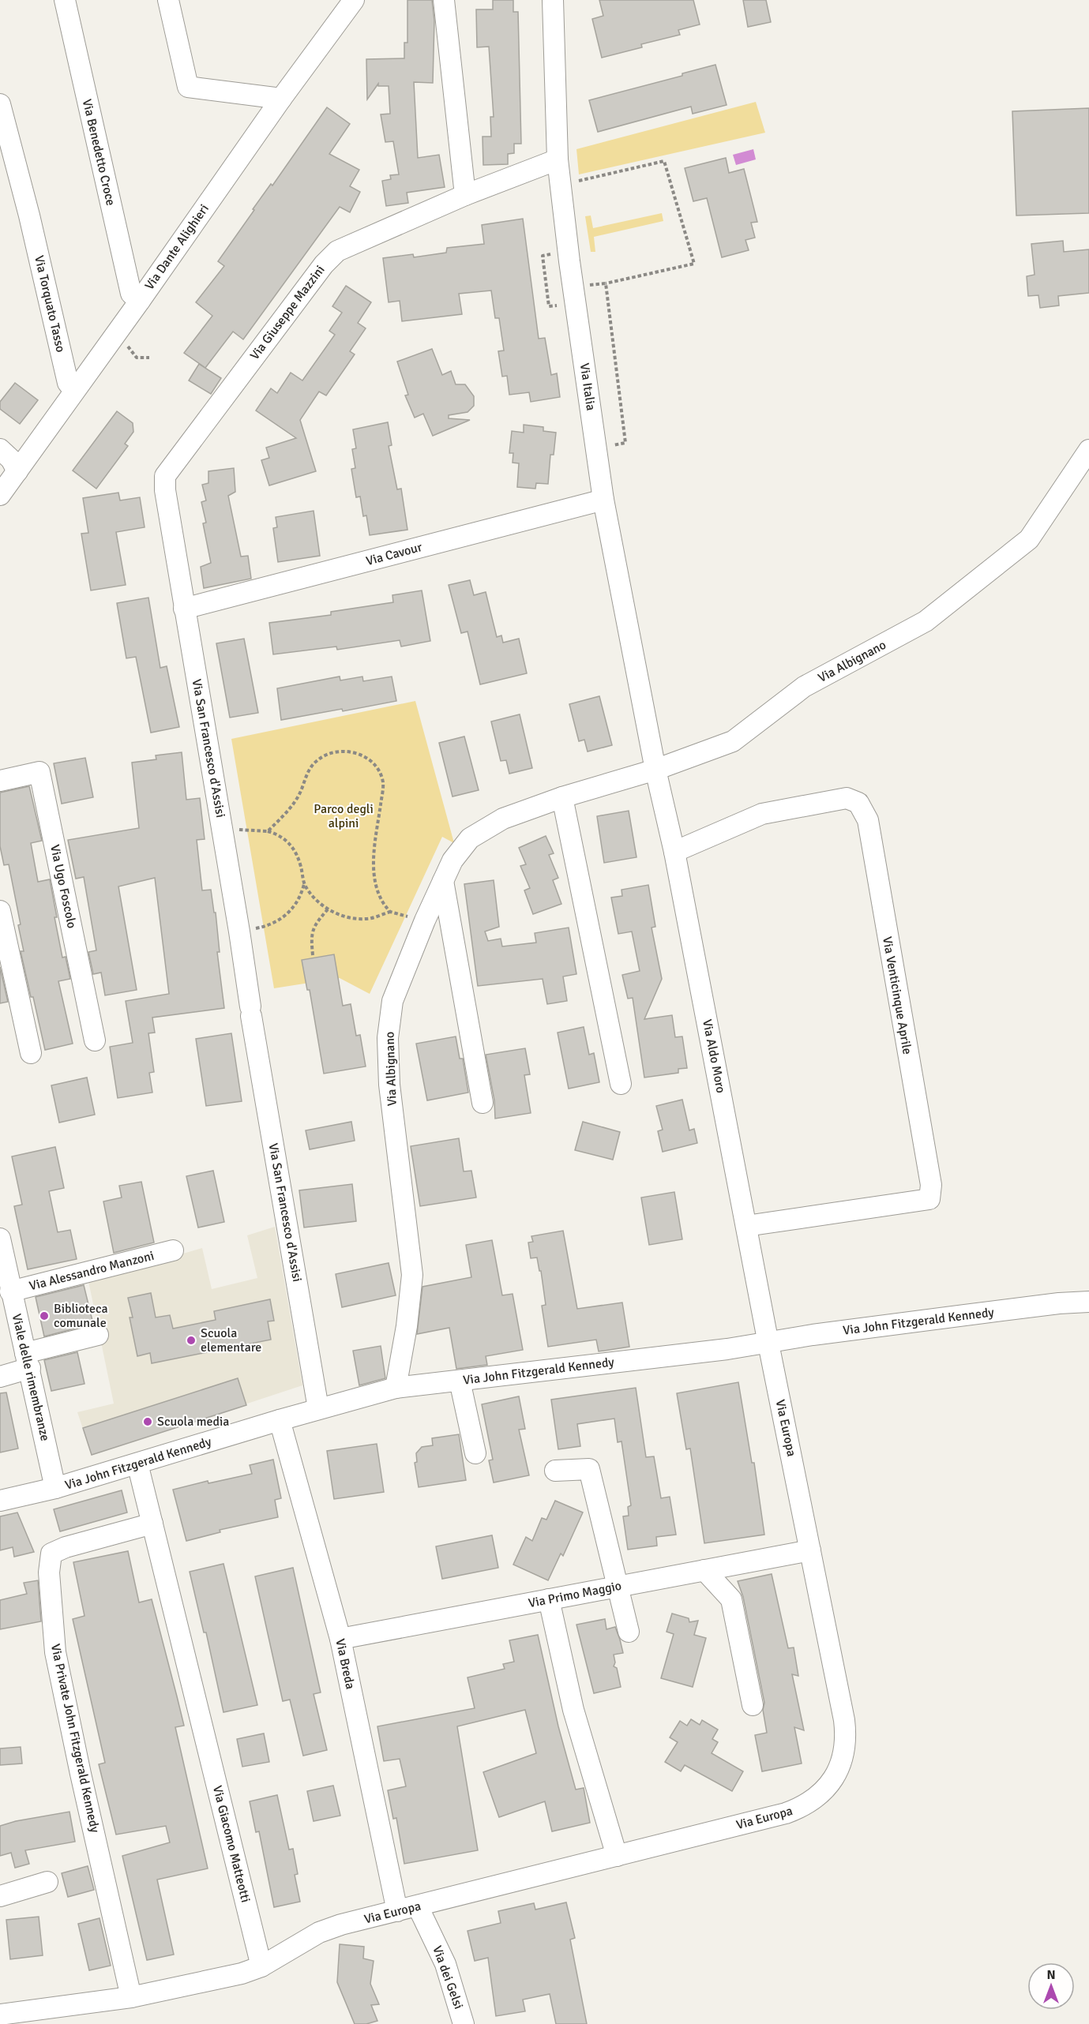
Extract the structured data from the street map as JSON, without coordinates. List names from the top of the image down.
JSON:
{
  "streets": {
    "street": [
      "Via Benedetto Croce",
      "Via Dante Alighieri",
      "Via Torquato Tasso",
      "Via Giuseppe Mazzini",
      "Via Italia",
      "Via Cavour",
      "Via Albignano",
      "Via San Francesco d'Assisi",
      "Via Ugo Foscolo",
      "Via Venticinque Aprile",
      "Via Aldo Moro",
      "Via Alessandro Manzoni",
      "Via John Fitzgerald Kennedy",
      "Viale delle rimembranze",
      "Via Europa",
      "Via Primo Maggio",
      "Via Breda",
      "Via Private John Fitzgerald Kennedy",
      "Via Giacomo Matteotti",
      "Via dei Gelsi"
    ]
  },
  "crossings": [
    ["Via Benedetto Croce", "Via Dante Alighieri"],
    ["Via Dante Alighieri", "Via Torquato Tasso"],
    ["Via Giuseppe Mazzini", "Via Italia"],
    ["Via Giuseppe Mazzini", "Via San Francesco d'Assisi"],
    ["Via Italia", "Via Cavour"],
    ["Via Italia", "Via Albignano"],
    ["Via Italia", "Via Aldo Moro"],
    ["Via Cavour", "Via San Francesco d'Assisi"],
    ["Via Albignano", "Via Aldo Moro"],
    ["Via Albignano", "Via John Fitzgerald Kennedy"],
    ["Via San Francesco d'Assisi", "Via John Fitzgerald Kennedy"],
    ["Via Venticinque Aprile", "Via Aldo Moro"],
    ["Via Aldo Moro", "Via John Fitzgerald Kennedy"],
    ["Via Aldo Moro", "Via Europa"],
    ["Via Alessandro Manzoni", "Viale delle rimembranze"],
    ["Via John Fitzgerald Kennedy", "Viale delle rimembranze"],
    ["Via John Fitzgerald Kennedy", "Via Europa"],
    ["Via John Fitzgerald Kennedy", "Via Breda"],
    ["Via John Fitzgerald Kennedy", "Via Giacomo Matteotti"],
    ["Via Europa", "Via Primo Maggio"],
    ["Via Europa", "Via Breda"],
    ["Via Europa", "Via Giacomo Matteotti"],
    ["Via Europa", "Via dei Gelsi"],
    ["Via Primo Maggio", "Via Breda"],
    ["Via Private John Fitzgerald Kennedy", "Via Giacomo Matteotti"]
  ],
  "parks": ["Parco degli alpini"],
  "places": ["Biblioteca comunale", "Scuola elementare", "Scuola media"],
  "north": "top"
}
